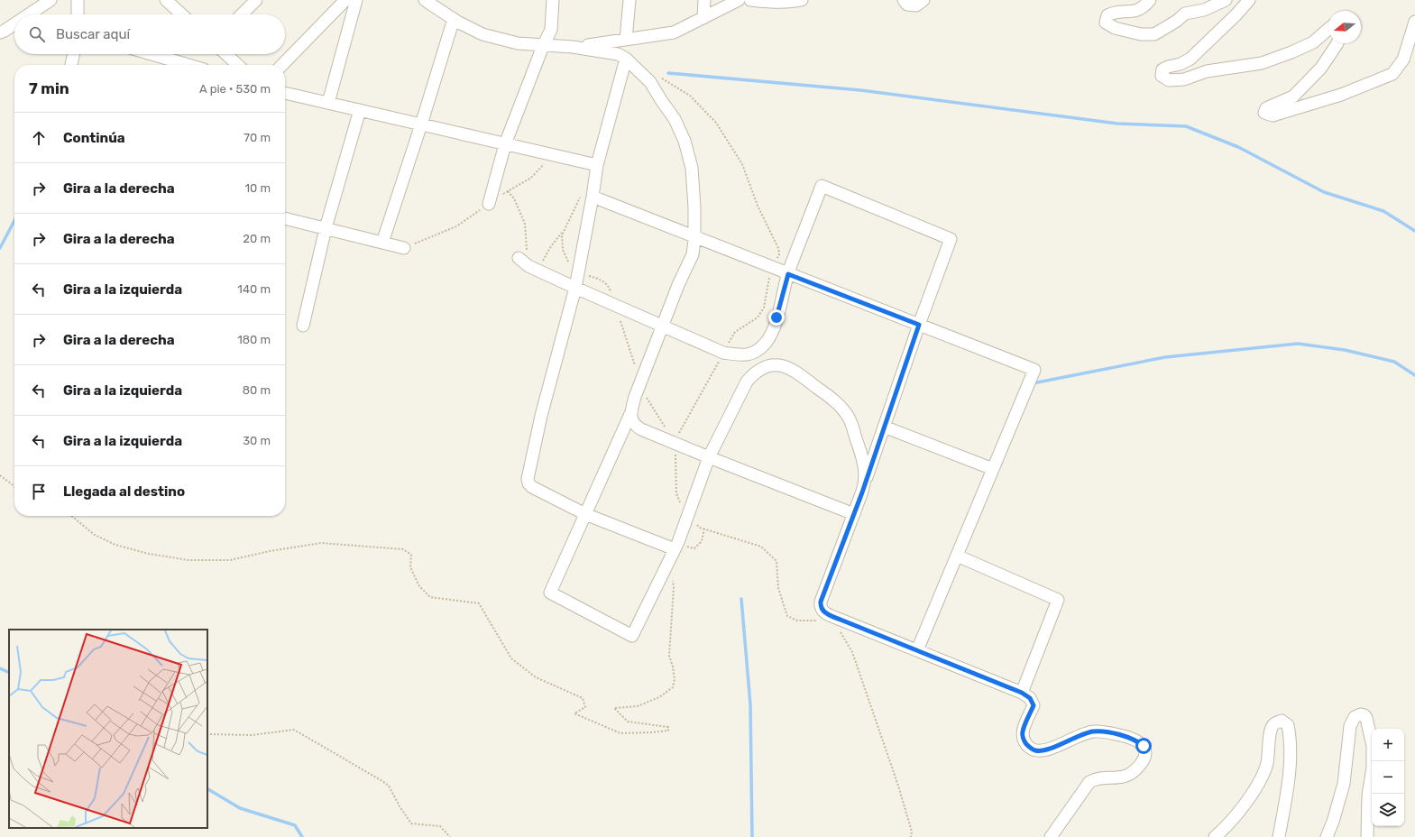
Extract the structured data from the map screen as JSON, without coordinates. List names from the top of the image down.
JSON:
{
  "north": "left",
  "page": {
    "search": "Buscar aquí",
    "heading": ["7 min", "A pie · 530 m"],
    "list": [
      ["Continúa", "70 m"],
      ["Gira a la derecha", "10 m"],
      ["Gira a la derecha", "20 m"],
      ["Gira a la izquierda", "140 m"],
      ["Gira a la derecha", "180 m"],
      ["Gira a la izquierda", "80 m"],
      ["Gira a la izquierda", "30 m"],
      "Llegada al destino"
    ],
    "map_buttons": ["+", "−"]
  }
}
